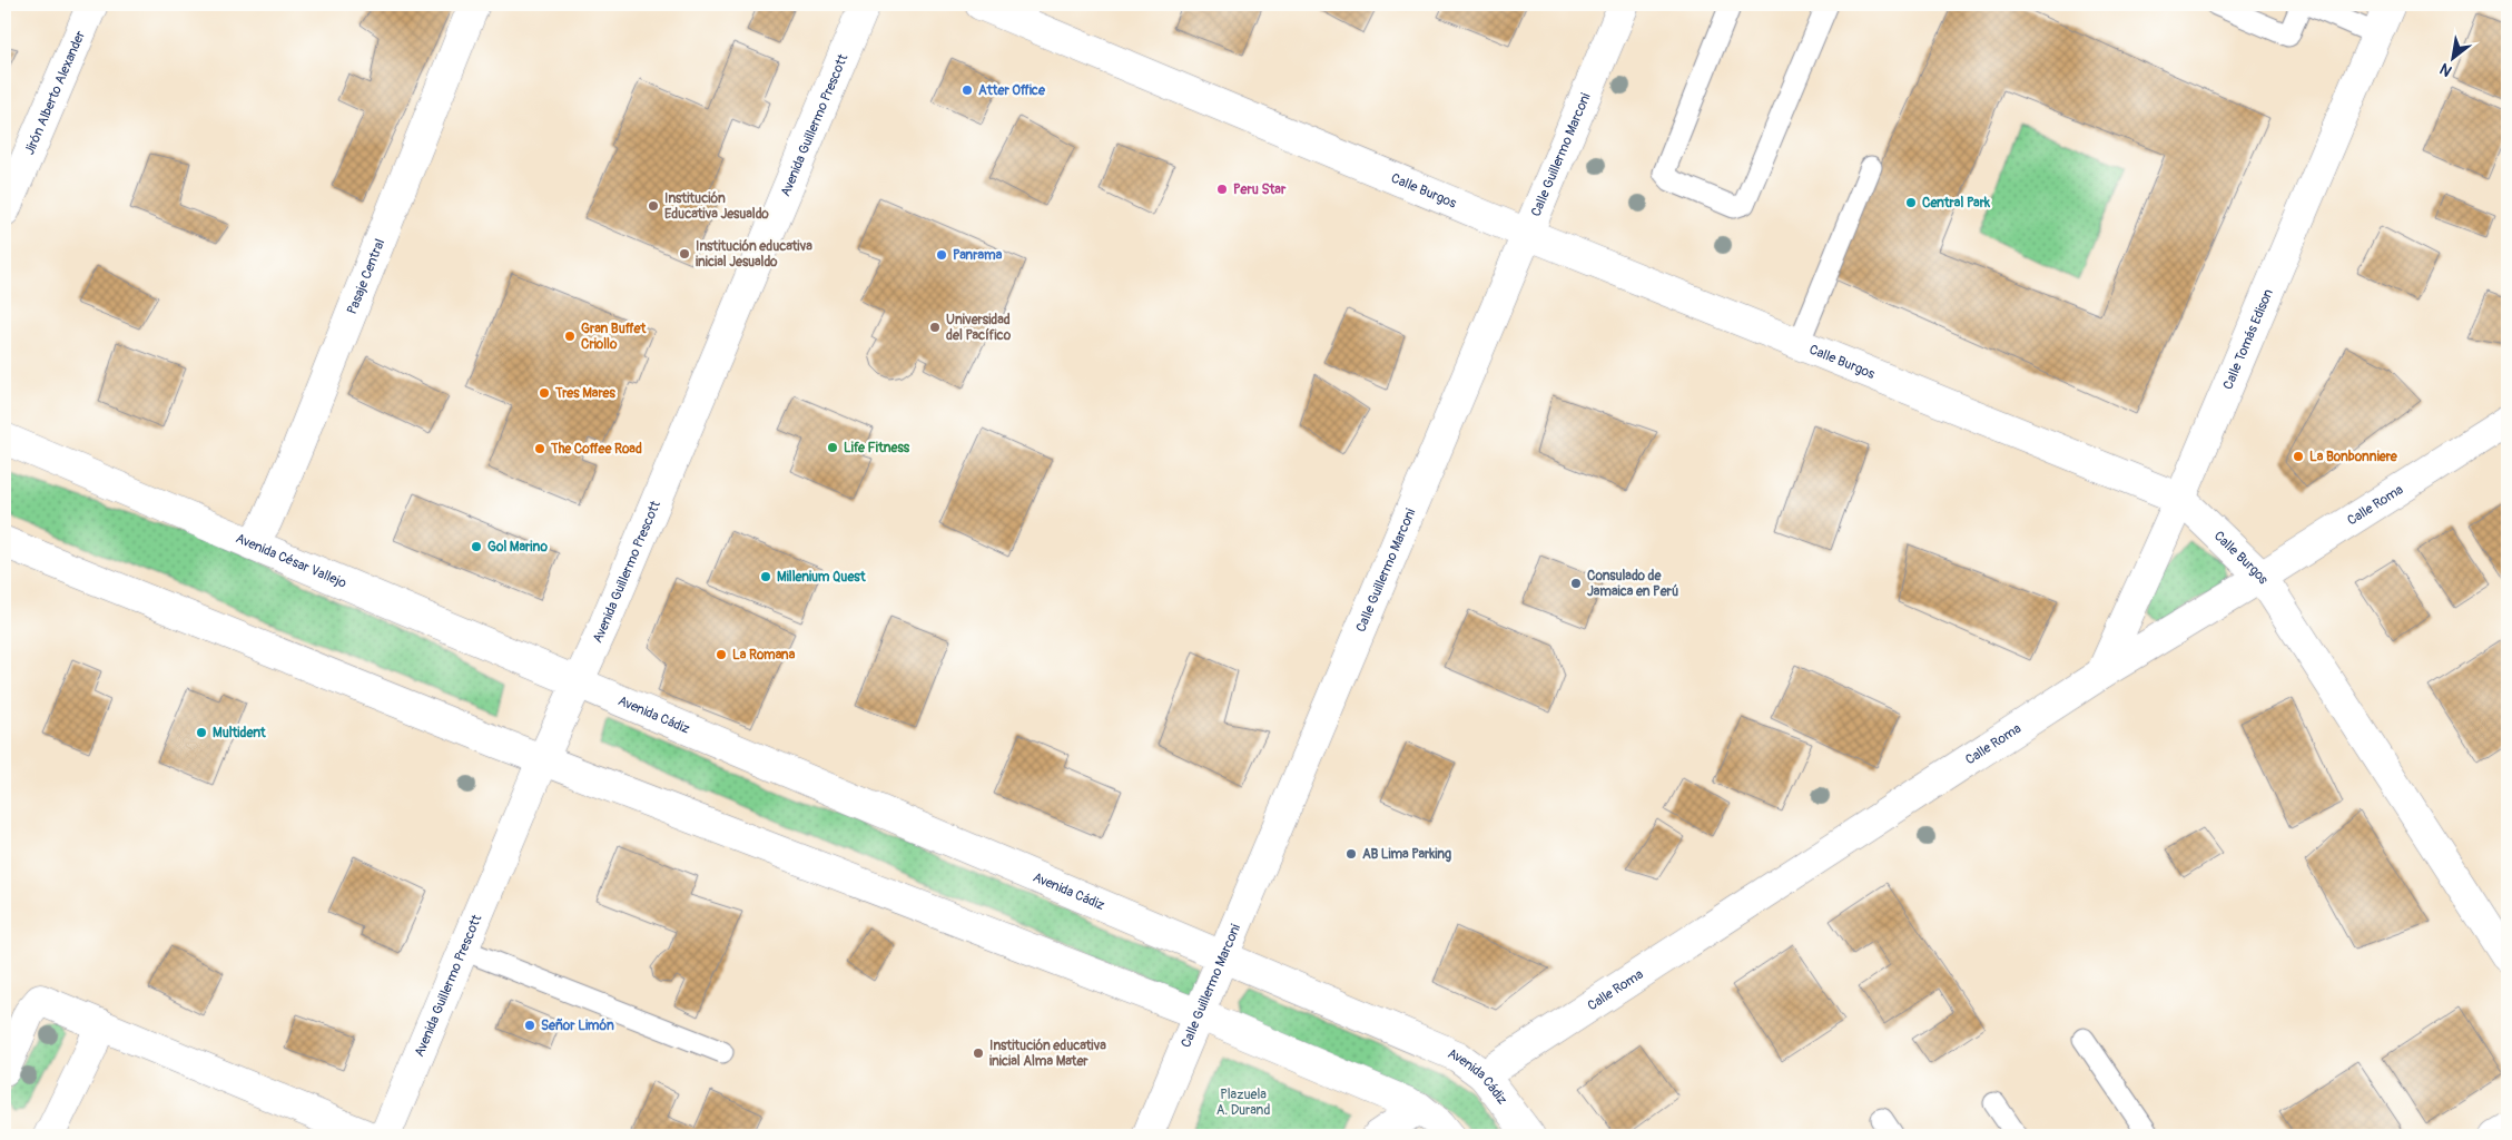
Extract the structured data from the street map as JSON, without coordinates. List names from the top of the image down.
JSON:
{
  "streets": {
    "street": [
      "Jirón Alberto Alexander",
      "Avenida Guillermo Prescott",
      "Calle Guillermo Marconi",
      "Calle Burgos",
      "Pasaje Central",
      "Calle Tomás Edison",
      "Calle Roma",
      "Avenida César Vallejo",
      "Avenida Cádiz"
    ]
  },
  "crossings": [
    ["Avenida Guillermo Prescott", "Avenida César Vallejo"],
    ["Avenida Guillermo Prescott", "Avenida Cádiz"],
    ["Calle Guillermo Marconi", "Calle Burgos"],
    ["Calle Guillermo Marconi", "Avenida Cádiz"],
    ["Calle Burgos", "Calle Tomás Edison"],
    ["Calle Burgos", "Calle Roma"],
    ["Pasaje Central", "Avenida César Vallejo"],
    ["Calle Tomás Edison", "Calle Roma"],
    ["Calle Roma", "Avenida Cádiz"],
    ["Avenida César Vallejo", "Avenida Cádiz"]
  ],
  "parks": ["Plazuela A. Durand"],
  "places": [
    "Atter Office",
    "Peru Star",
    "Central Park",
    "Institución Educativa Jesualdo",
    "Institución educativa inicial Jesualdo",
    "Panrama",
    "Universidad del Pacífico",
    "Gran Buffet Criollo",
    "Tres Mares",
    "Life Fitness",
    "The Coffee Road",
    "La Bonbonniere",
    "Gol Marino",
    "Millenium Quest",
    "Consulado de Jamaica en Perú",
    "La Romana",
    "Multident",
    "AB Lima Parking",
    "Señor Limón",
    "Institución educativa inicial Alma Mater"
  ],
  "north": "bottom left"
}
